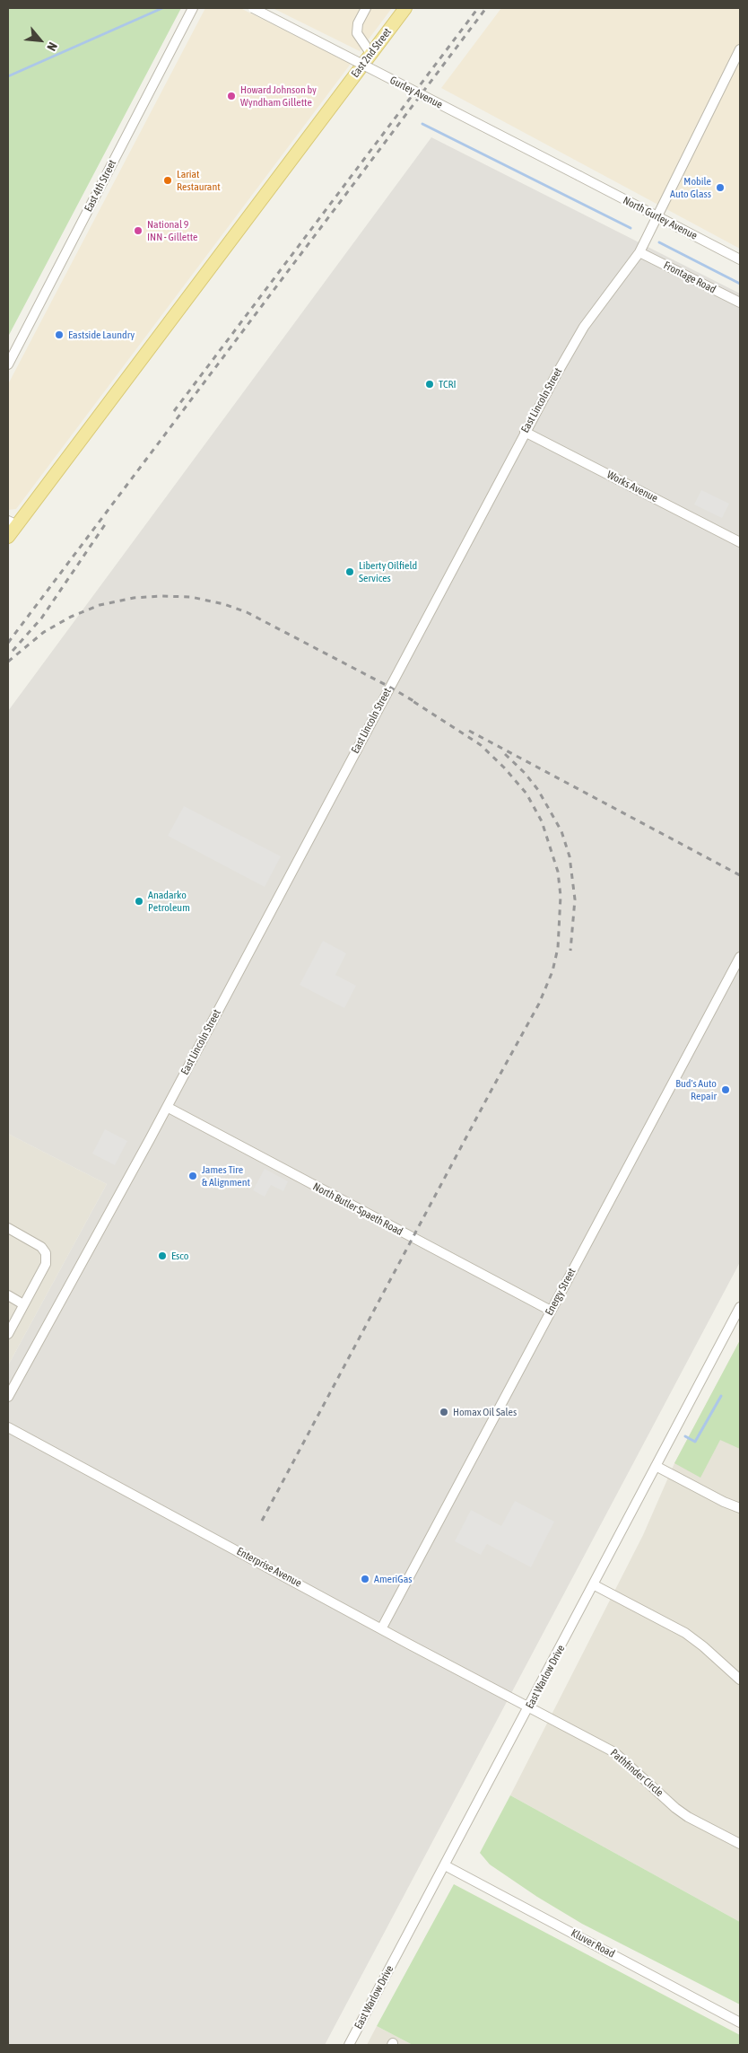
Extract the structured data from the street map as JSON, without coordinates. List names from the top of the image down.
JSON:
{
  "streets": {
    "main road": ["East 2nd Street"],
    "street": [
      "Gurley Avenue",
      "East 4th Street",
      "North Gurley Avenue",
      "Frontage Road",
      "East Lincoln Street",
      "Works Avenue",
      "North Butler Spaeth Road",
      "Energy Street",
      "Enterprise Avenue",
      "East Warlow Drive",
      "Pathfinder Circle",
      "Kluver Road"
    ]
  },
  "crossings": [
    ["Gurley Avenue", "North Gurley Avenue"],
    ["North Gurley Avenue", "East Lincoln Street"],
    ["Frontage Road", "East Lincoln Street"],
    ["East Lincoln Street", "Works Avenue"],
    ["East Lincoln Street", "North Butler Spaeth Road"],
    ["North Butler Spaeth Road", "Energy Street"],
    ["Energy Street", "Enterprise Avenue"],
    ["Enterprise Avenue", "East Warlow Drive"],
    ["Enterprise Avenue", "Pathfinder Circle"],
    ["East Warlow Drive", "Pathfinder Circle"],
    ["East Warlow Drive", "Kluver Road"]
  ],
  "places": [
    "Howard Johnson by Wyndham Gillette",
    "Lariat Restaurant",
    "Mobile Auto Glass",
    "National 9 INN - Gillette",
    "Eastside Laundry",
    "TCRI",
    "Liberty Oilfield Services",
    "Anadarko Petroleum",
    "Bud's Auto Repair",
    "James Tire & Alignment",
    "Esco",
    "Homax Oil Sales",
    "AmeriGas"
  ],
  "north": "bottom right"
}
